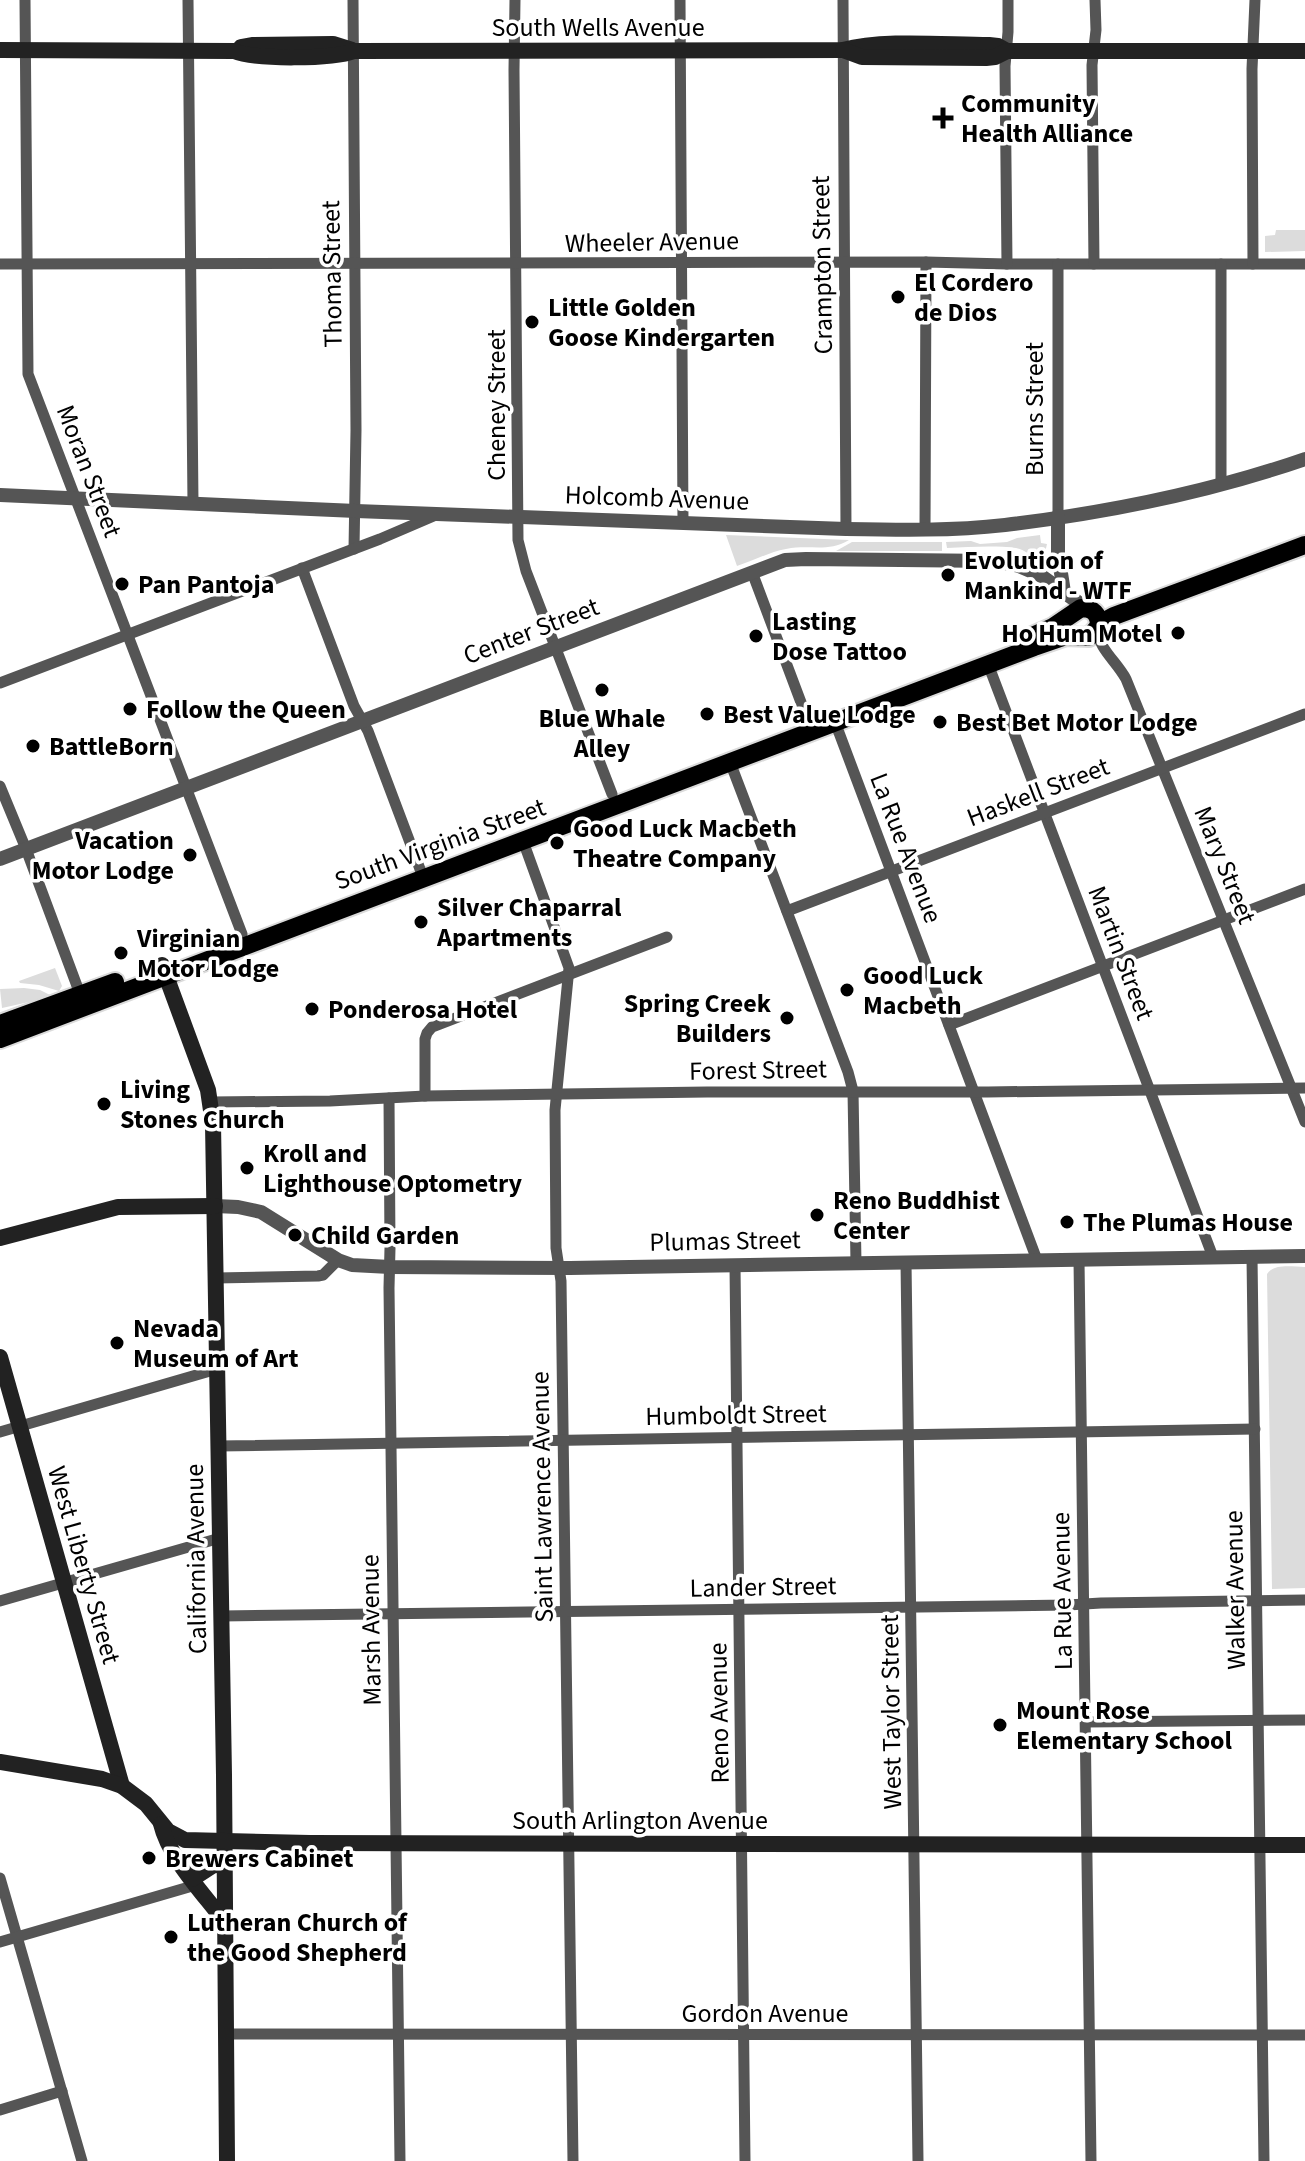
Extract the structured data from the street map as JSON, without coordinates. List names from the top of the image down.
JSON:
{
  "streets": {
    "main road": [
      "South Wells Avenue",
      "South Virginia Street",
      "California Avenue",
      "West Liberty Street",
      "South Arlington Avenue"
    ],
    "street": [
      "Wheeler Avenue",
      "Crampton Street",
      "Thoma Street",
      "Cheney Street",
      "Burns Street",
      "Moran Street",
      "Holcomb Avenue",
      "Center Street",
      "Haskell Street",
      "La Rue Avenue",
      "Mary Street",
      "Martin Street",
      "Forest Street",
      "Plumas Street",
      "Humboldt Street",
      "Saint Lawrence Avenue",
      "Lander Street",
      "Walker Avenue",
      "Marsh Avenue",
      "West Taylor Street",
      "Reno Avenue",
      "Gordon Avenue"
    ]
  },
  "crossings": [
    ["South Wells Avenue", "Crampton Street"],
    ["South Wells Avenue", "Thoma Street"],
    ["South Wells Avenue", "Cheney Street"],
    ["South Wells Avenue", "Moran Street"],
    ["Wheeler Avenue", "Crampton Street"],
    ["Wheeler Avenue", "Thoma Street"],
    ["Wheeler Avenue", "Cheney Street"],
    ["Wheeler Avenue", "Burns Street"],
    ["Wheeler Avenue", "Moran Street"],
    ["Crampton Street", "Holcomb Avenue"],
    ["Thoma Street", "Holcomb Avenue"],
    ["Cheney Street", "Holcomb Avenue"],
    ["Cheney Street", "Center Street"],
    ["Cheney Street", "South Virginia Street"],
    ["Burns Street", "Holcomb Avenue"],
    ["Burns Street", "Center Street"],
    ["Moran Street", "Holcomb Avenue"],
    ["Moran Street", "Center Street"],
    ["Moran Street", "South Virginia Street"],
    ["Center Street", "South Virginia Street"],
    ["Center Street", "Mary Street"],
    ["Haskell Street", "La Rue Avenue"],
    ["Haskell Street", "Mary Street"],
    ["Haskell Street", "Martin Street"],
    ["South Virginia Street", "La Rue Avenue"],
    ["South Virginia Street", "Mary Street"],
    ["South Virginia Street", "Martin Street"],
    ["South Virginia Street", "Saint Lawrence Avenue"],
    ["South Virginia Street", "California Avenue"],
    ["La Rue Avenue", "Forest Street"],
    ["La Rue Avenue", "Plumas Street"],
    ["La Rue Avenue", "Humboldt Street"],
    ["La Rue Avenue", "Lander Street"],
    ["La Rue Avenue", "South Arlington Avenue"],
    ["La Rue Avenue", "Gordon Avenue"],
    ["Mary Street", "Forest Street"],
    ["Martin Street", "Forest Street"],
    ["Martin Street", "Plumas Street"],
    ["Forest Street", "Saint Lawrence Avenue"],
    ["Forest Street", "California Avenue"],
    ["Forest Street", "Marsh Avenue"],
    ["Plumas Street", "Saint Lawrence Avenue"],
    ["Plumas Street", "California Avenue"],
    ["Plumas Street", "Walker Avenue"],
    ["Plumas Street", "Marsh Avenue"],
    ["Plumas Street", "West Taylor Street"],
    ["Plumas Street", "Reno Avenue"],
    ["Humboldt Street", "Saint Lawrence Avenue"],
    ["Humboldt Street", "California Avenue"],
    ["Humboldt Street", "Walker Avenue"],
    ["Humboldt Street", "Marsh Avenue"],
    ["Humboldt Street", "West Taylor Street"],
    ["Humboldt Street", "Reno Avenue"],
    ["Saint Lawrence Avenue", "Lander Street"],
    ["Saint Lawrence Avenue", "South Arlington Avenue"],
    ["Saint Lawrence Avenue", "Gordon Avenue"],
    ["California Avenue", "Lander Street"],
    ["California Avenue", "South Arlington Avenue"],
    ["California Avenue", "Gordon Avenue"],
    ["West Liberty Street", "South Arlington Avenue"],
    ["Lander Street", "Walker Avenue"],
    ["Lander Street", "Marsh Avenue"],
    ["Lander Street", "West Taylor Street"],
    ["Lander Street", "Reno Avenue"],
    ["Walker Avenue", "South Arlington Avenue"],
    ["Walker Avenue", "Gordon Avenue"],
    ["Marsh Avenue", "South Arlington Avenue"],
    ["Marsh Avenue", "Gordon Avenue"],
    ["West Taylor Street", "South Arlington Avenue"],
    ["West Taylor Street", "Gordon Avenue"],
    ["Reno Avenue", "South Arlington Avenue"],
    ["Reno Avenue", "Gordon Avenue"]
  ],
  "places": {
    "health": ["Community Health Alliance"],
    "other": [
      "El Cordero de Dios",
      "Little Golden Goose Kindergarten",
      "Evolution of Mankind - WTF",
      "Pan Pantoja",
      "Ho Hum Motel",
      "Lasting Dose Tattoo",
      "Blue Whale Alley",
      "Follow the Queen",
      "Best Value Lodge",
      "Best Bet Motor Lodge",
      "BattleBorn",
      "Good Luck Macbeth Theatre Company",
      "Vacation Motor Lodge",
      "Silver Chaparral Apartments",
      "Virginian Motor Lodge",
      "Good Luck Macbeth",
      "Ponderosa Hotel",
      "Spring Creek Builders",
      "Living Stones Church",
      "Kroll and Lighthouse Optometry",
      "Reno Buddhist Center",
      "The Plumas House",
      "Child Garden",
      "Nevada Museum of Art",
      "Mount Rose Elementary School",
      "Brewers Cabinet",
      "Lutheran Church of the Good Shepherd"
    ]
  }
}
